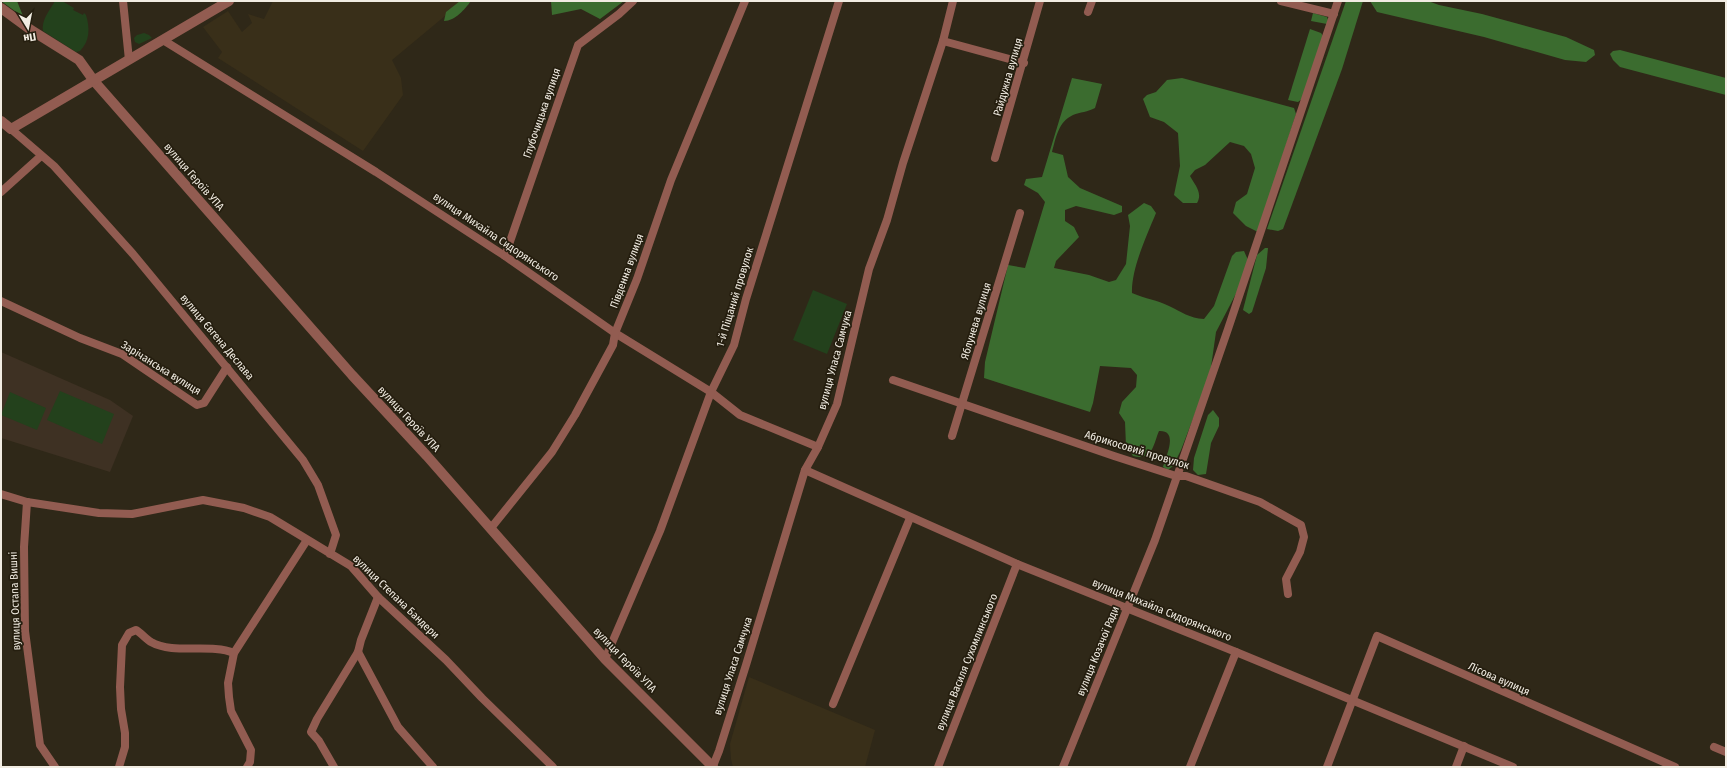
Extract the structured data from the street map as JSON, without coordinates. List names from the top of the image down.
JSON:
{
  "streets": {
    "street": [
      "Райдужна вулиця",
      "Глубочицька вулиця",
      "вулиця Героїв УПА",
      "вулиця Михайла Сидорянського",
      "Південна вулиця",
      "1-й Піщаний провулок",
      "Яблунева вулиця",
      "вулиця Євгена Деслава",
      "вулиця Уласа Самчука",
      "Зарічанська вулиця",
      "Абрикосовий провулок",
      "вулиця Степана Бандери",
      "вулиця Остапа Вишні",
      "вулиця Козачої Ради",
      "вулиця Василя Сухомлинського",
      "Лісова вулиця"
    ]
  },
  "crossings": [
    ["Глубочицька вулиця", "вулиця Михайла Сидорянського"],
    ["вулиця Героїв УПА", "Південна вулиця"],
    ["вулиця Героїв УПА", "1-й Піщаний провулок"],
    ["вулиця Героїв УПА", "вулиця Уласа Самчука"],
    ["вулиця Михайла Сидорянського", "Південна вулиця"],
    ["вулиця Михайла Сидорянського", "1-й Піщаний провулок"],
    ["вулиця Михайла Сидорянського", "вулиця Уласа Самчука"],
    ["вулиця Михайла Сидорянського", "вулиця Козачої Ради"],
    ["вулиця Михайла Сидорянського", "вулиця Василя Сухомлинського"],
    ["вулиця Михайла Сидорянського", "Лісова вулиця"],
    ["Яблунева вулиця", "Абрикосовий провулок"],
    ["вулиця Євгена Деслава", "Зарічанська вулиця"],
    ["вулиця Євгена Деслава", "вулиця Степана Бандери"],
    ["Абрикосовий провулок", "вулиця Козачої Ради"],
    ["вулиця Степана Бандери", "вулиця Остапа Вишні"]
  ],
  "north": "bottom"
}
